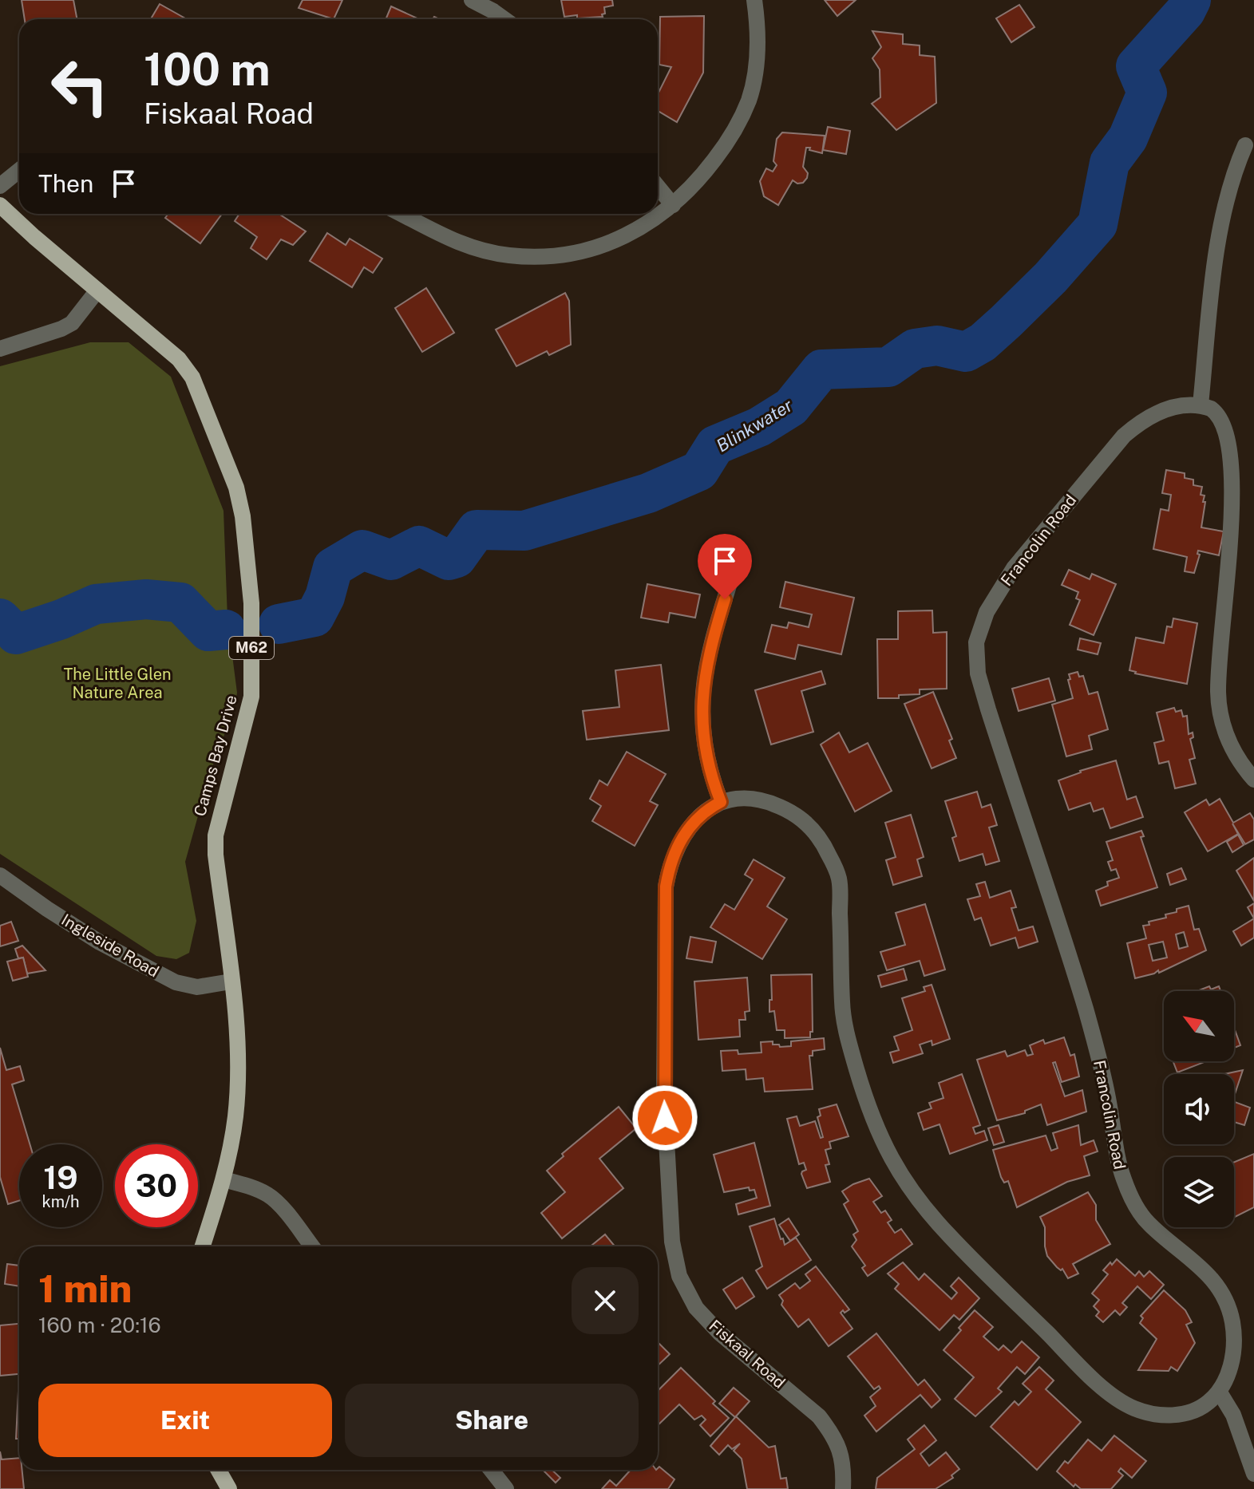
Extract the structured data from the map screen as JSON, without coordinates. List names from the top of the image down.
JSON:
{
  "streets": {
    "main road": ["M62", "Camps Bay Drive"],
    "street": ["Francolin Road", "Ingleside Road", "Fiskaal Road"]
  },
  "crossings": [
    ["Camps Bay Drive", "Ingleside Road"]
  ],
  "water": ["Blinkwater"],
  "parks": ["The Little Glen Nature Area"],
  "north": "top left",
  "page": {
    "turn": ["100 m", "Fiskaal Road"],
    "then": "Then",
    "speed": "19 km/h",
    "limit": "30",
    "heading": ["1 min", "160 m · 20:16"],
    "buttons": ["Exit", "Share"]
  }
}
